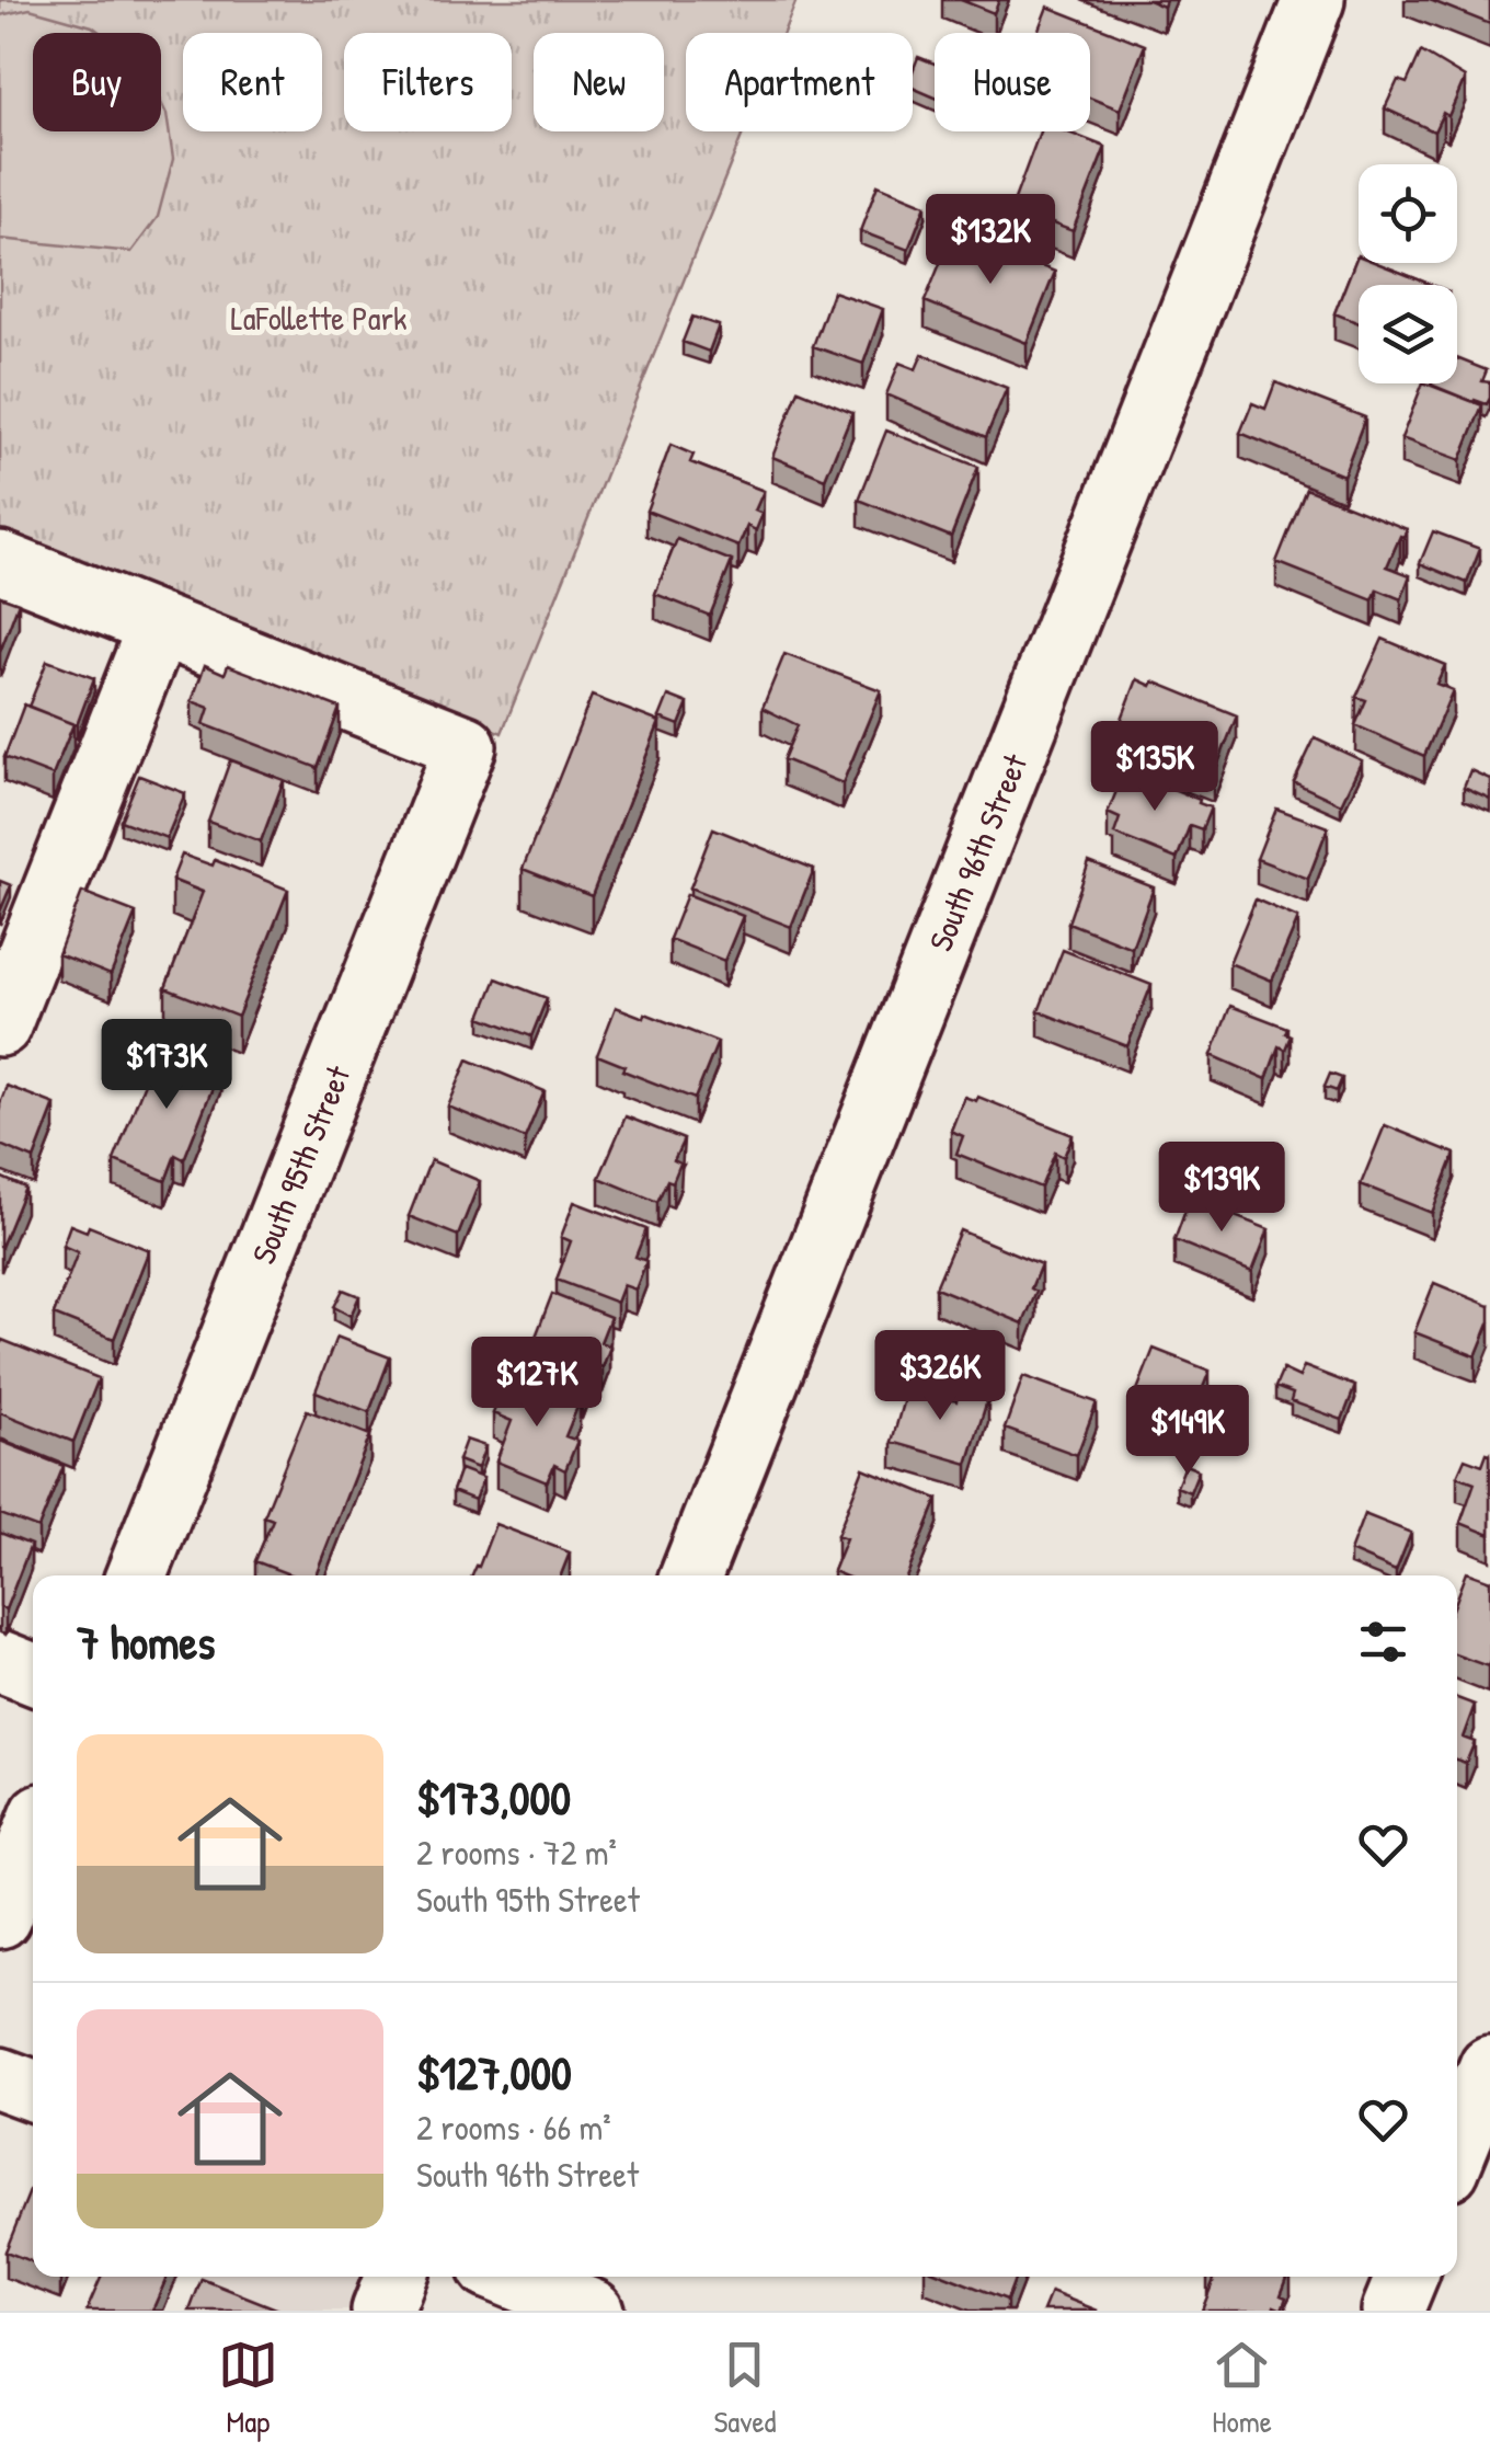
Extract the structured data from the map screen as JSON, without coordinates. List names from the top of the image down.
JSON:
{
  "streets": {
    "street": ["South 96th Street", "South 95th Street"]
  },
  "parks": ["LaFollette Park"],
  "page": {
    "chip": [
      "Buy",
      "Rent",
      "Filters",
      "New",
      "Apartment",
      "House"
    ],
    "price": [
      "$132K",
      "$135K",
      "$173K",
      "$139K",
      "$326K",
      "$127K",
      "$149K"
    ],
    "heading": "7 homes",
    "list": [
      {
        "name": "$173,000",
        "note": "2 rooms · 72 m² · South 95th Street"
      },
      {
        "name": "$127,000",
        "note": "2 rooms · 66 m² · South 96th Street"
      }
    ],
    "tabs": ["Map", "Saved", "Home"]
  }
}
